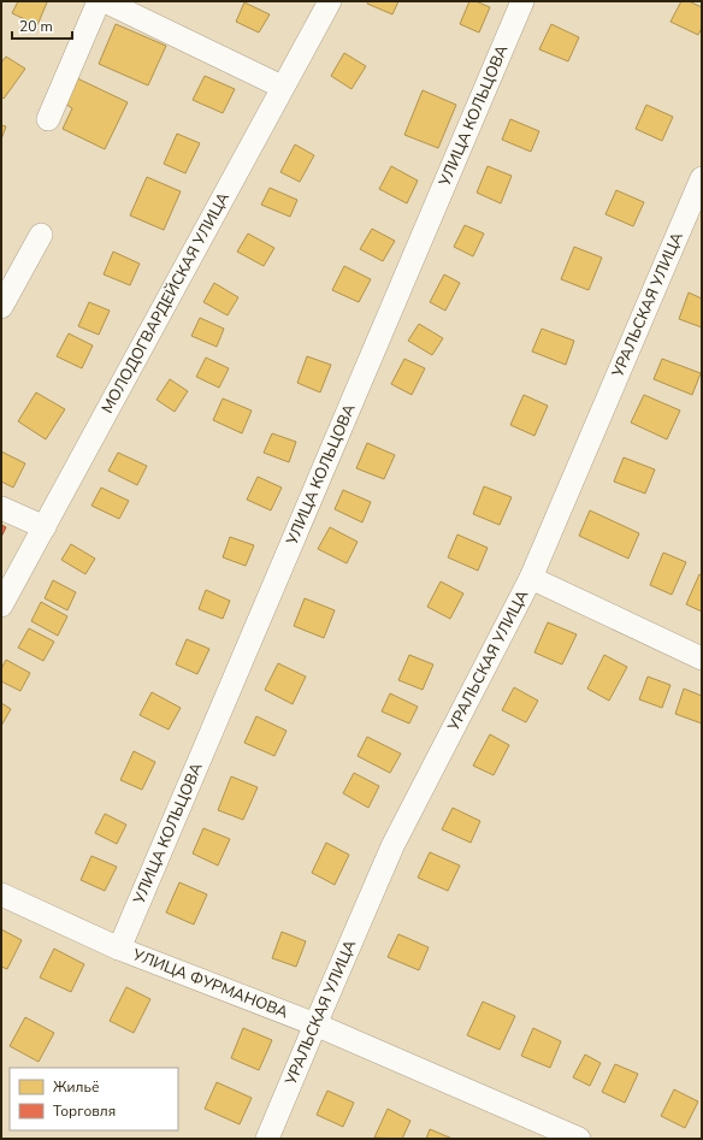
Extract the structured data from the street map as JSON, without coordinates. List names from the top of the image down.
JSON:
{
  "streets": {
    "street": [
      "УЛИЦА КОЛЬЦОВА",
      "МОЛОДОГВАРДЕЙСКАЯ УЛИЦА",
      "УРАЛЬСКАЯ УЛИЦА",
      "УЛИЦА ФУРМАНОВА"
    ]
  },
  "crossings": [
    ["УЛИЦА КОЛЬЦОВА", "УЛИЦА ФУРМАНОВА"],
    ["УРАЛЬСКАЯ УЛИЦА", "УЛИЦА ФУРМАНОВА"]
  ],
  "legend": ["Жильё", "Торговля"],
  "scale_bar": "20 m"
}
